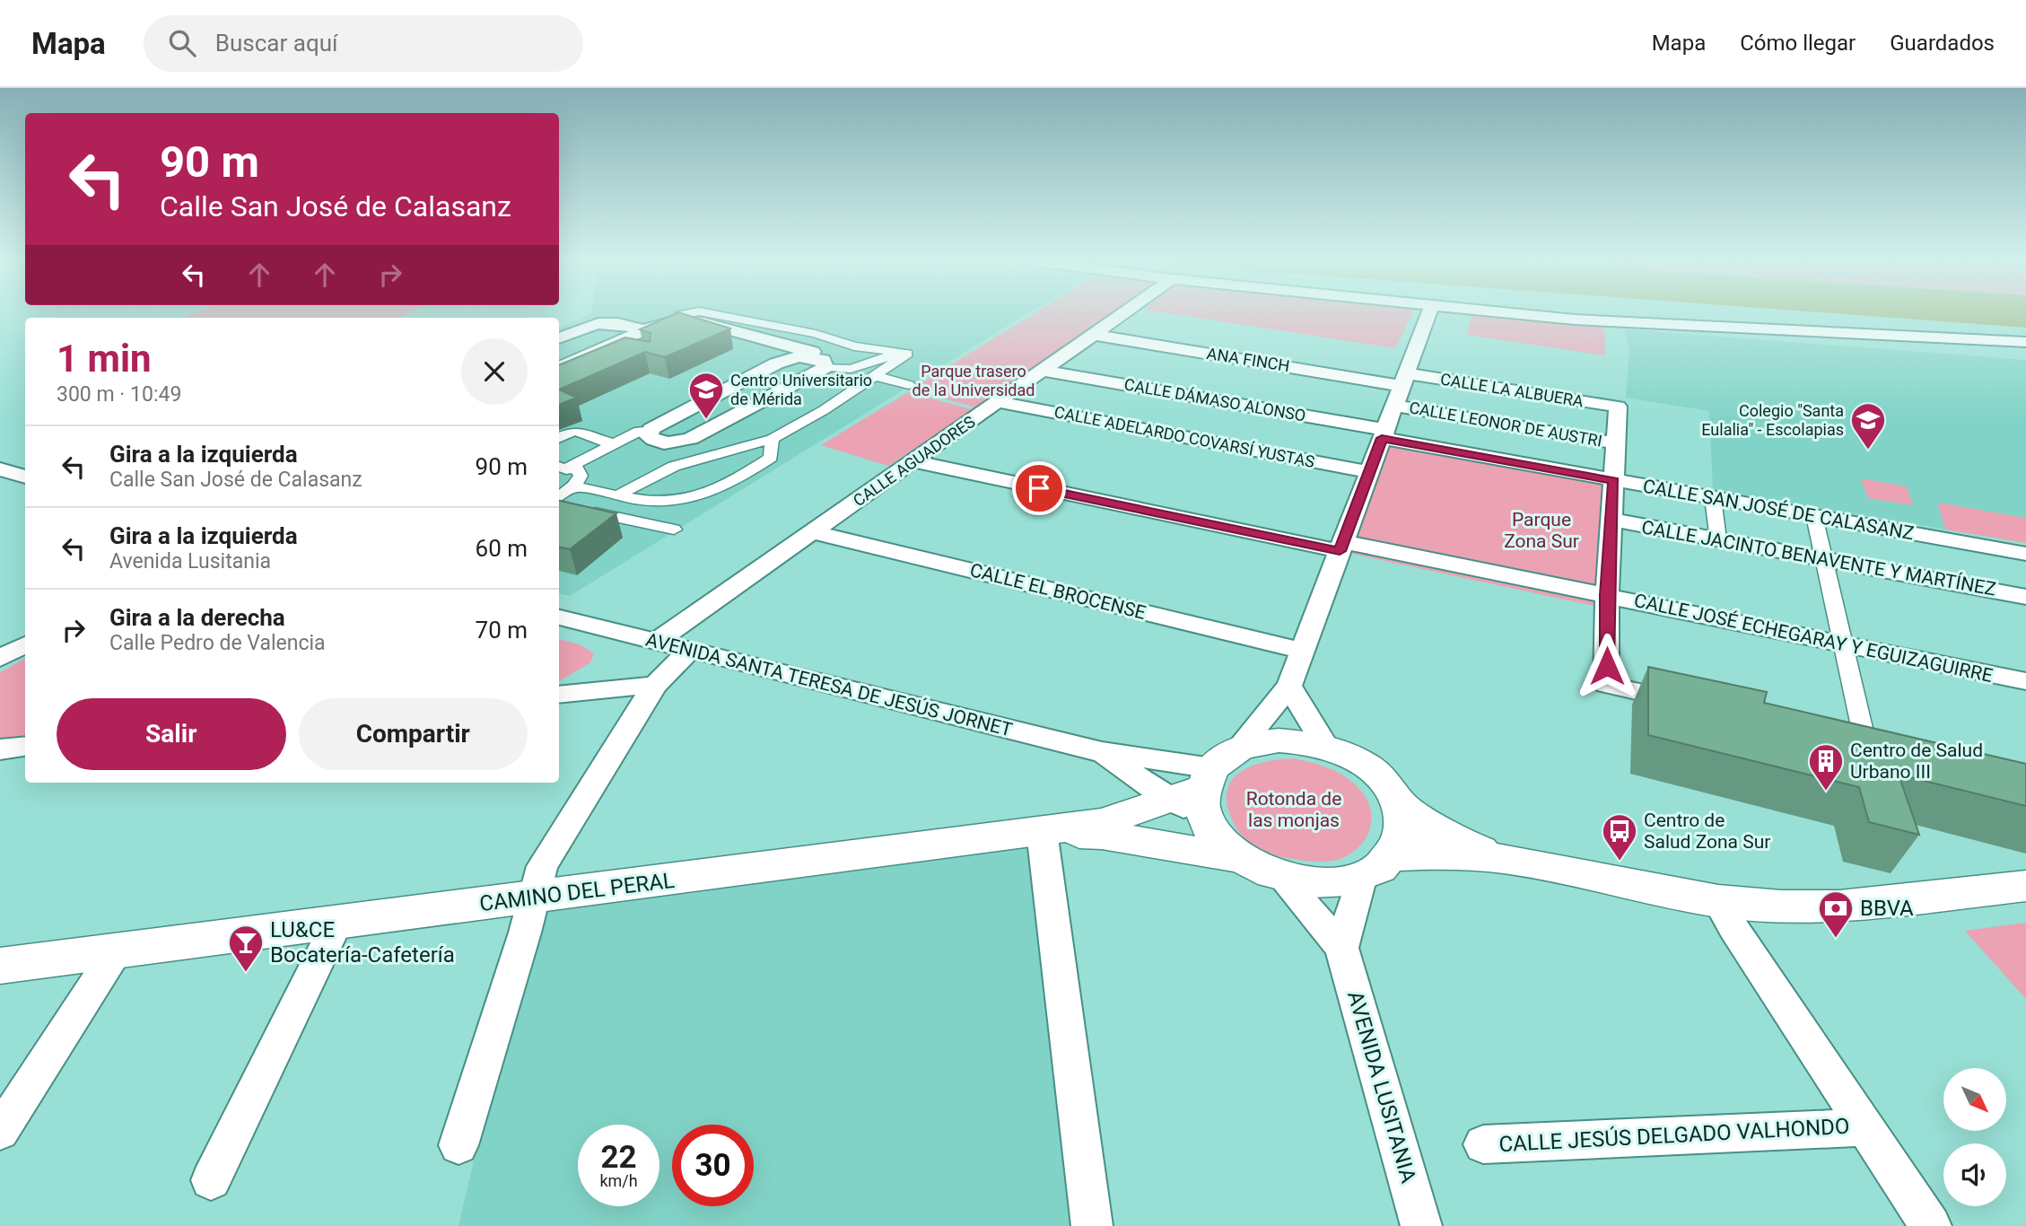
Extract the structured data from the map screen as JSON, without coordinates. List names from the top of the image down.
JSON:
{
  "streets": {
    "street": [
      "ANA FINCH",
      "CALLE LA ALBUERA",
      "CALLE DÁMASO ALONSO",
      "CALLE LEONOR DE AUSTRI",
      "CALLE ADELARDO COVARSÍ YUSTAS",
      "CALLE AGUADORES",
      "CALLE SAN JOSÉ DE CALASANZ",
      "CALLE JACINTO BENAVENTE Y MARTÍNEZ",
      "CALLE EL BROCENSE",
      "CALLE JOSÉ ECHEGARAY Y EGUIZAGUIRRE",
      "AVENIDA SANTA TERESA DE JESÚS JORNET",
      "CAMINO DEL PERAL",
      "AVENIDA LUSITANIA",
      "CALLE JESÚS DELGADO VALHONDO"
    ]
  },
  "crossings": [
    ["ANA FINCH", "CALLE LA ALBUERA"],
    ["ANA FINCH", "CALLE AGUADORES"],
    ["CALLE LA ALBUERA", "CALLE LEONOR DE AUSTRI"],
    ["CALLE DÁMASO ALONSO", "CALLE AGUADORES"],
    ["CALLE DÁMASO ALONSO", "CALLE SAN JOSÉ DE CALASANZ"],
    ["CALLE ADELARDO COVARSÍ YUSTAS", "CALLE AGUADORES"],
    ["CALLE AGUADORES", "CALLE EL BROCENSE"],
    ["CALLE AGUADORES", "CALLE JOSÉ ECHEGARAY Y EGUIZAGUIRRE"],
    ["CALLE AGUADORES", "AVENIDA SANTA TERESA DE JESÚS JORNET"],
    ["AVENIDA SANTA TERESA DE JESÚS JORNET", "CAMINO DEL PERAL"],
    ["AVENIDA SANTA TERESA DE JESÚS JORNET", "AVENIDA LUSITANIA"],
    ["CAMINO DEL PERAL", "AVENIDA LUSITANIA"]
  ],
  "parks": ["Parque trasero de la Universidad", "Parque Zona Sur", "Rotonda de las monjas"],
  "places": {
    "school or university": ["Centro Universitario de Mérida", "Colegio \"Santa Eulalia\" - Escolapias"],
    "building": ["Centro de Salud Urbano III"],
    "bus stop": ["Centro de Salud Zona Sur"],
    "bank": ["BBVA"],
    "bar": ["LU&CE Bocatería-Cafetería"]
  },
  "north": "bottom right",
  "page": {
    "header": "Mapa",
    "search": "Buscar aquí",
    "nav": ["Mapa", "Cómo llegar", "Guardados"],
    "turn": ["90 m", "Calle San José de Calasanz"],
    "heading": ["1 min", "300 m · 10:49"],
    "list": [
      {
        "name": "Gira a la izquierda",
        "note": "Calle San José de Calasanz",
        "value": "90 m"
      },
      {
        "name": "Gira a la izquierda",
        "note": "Avenida Lusitania",
        "value": "60 m"
      },
      {
        "name": "Gira a la derecha",
        "note": "Calle Pedro de Valencia",
        "value": "70 m"
      }
    ],
    "buttons": ["Salir", "Compartir"],
    "speed": "22 km/h",
    "limit": "30"
  }
}
